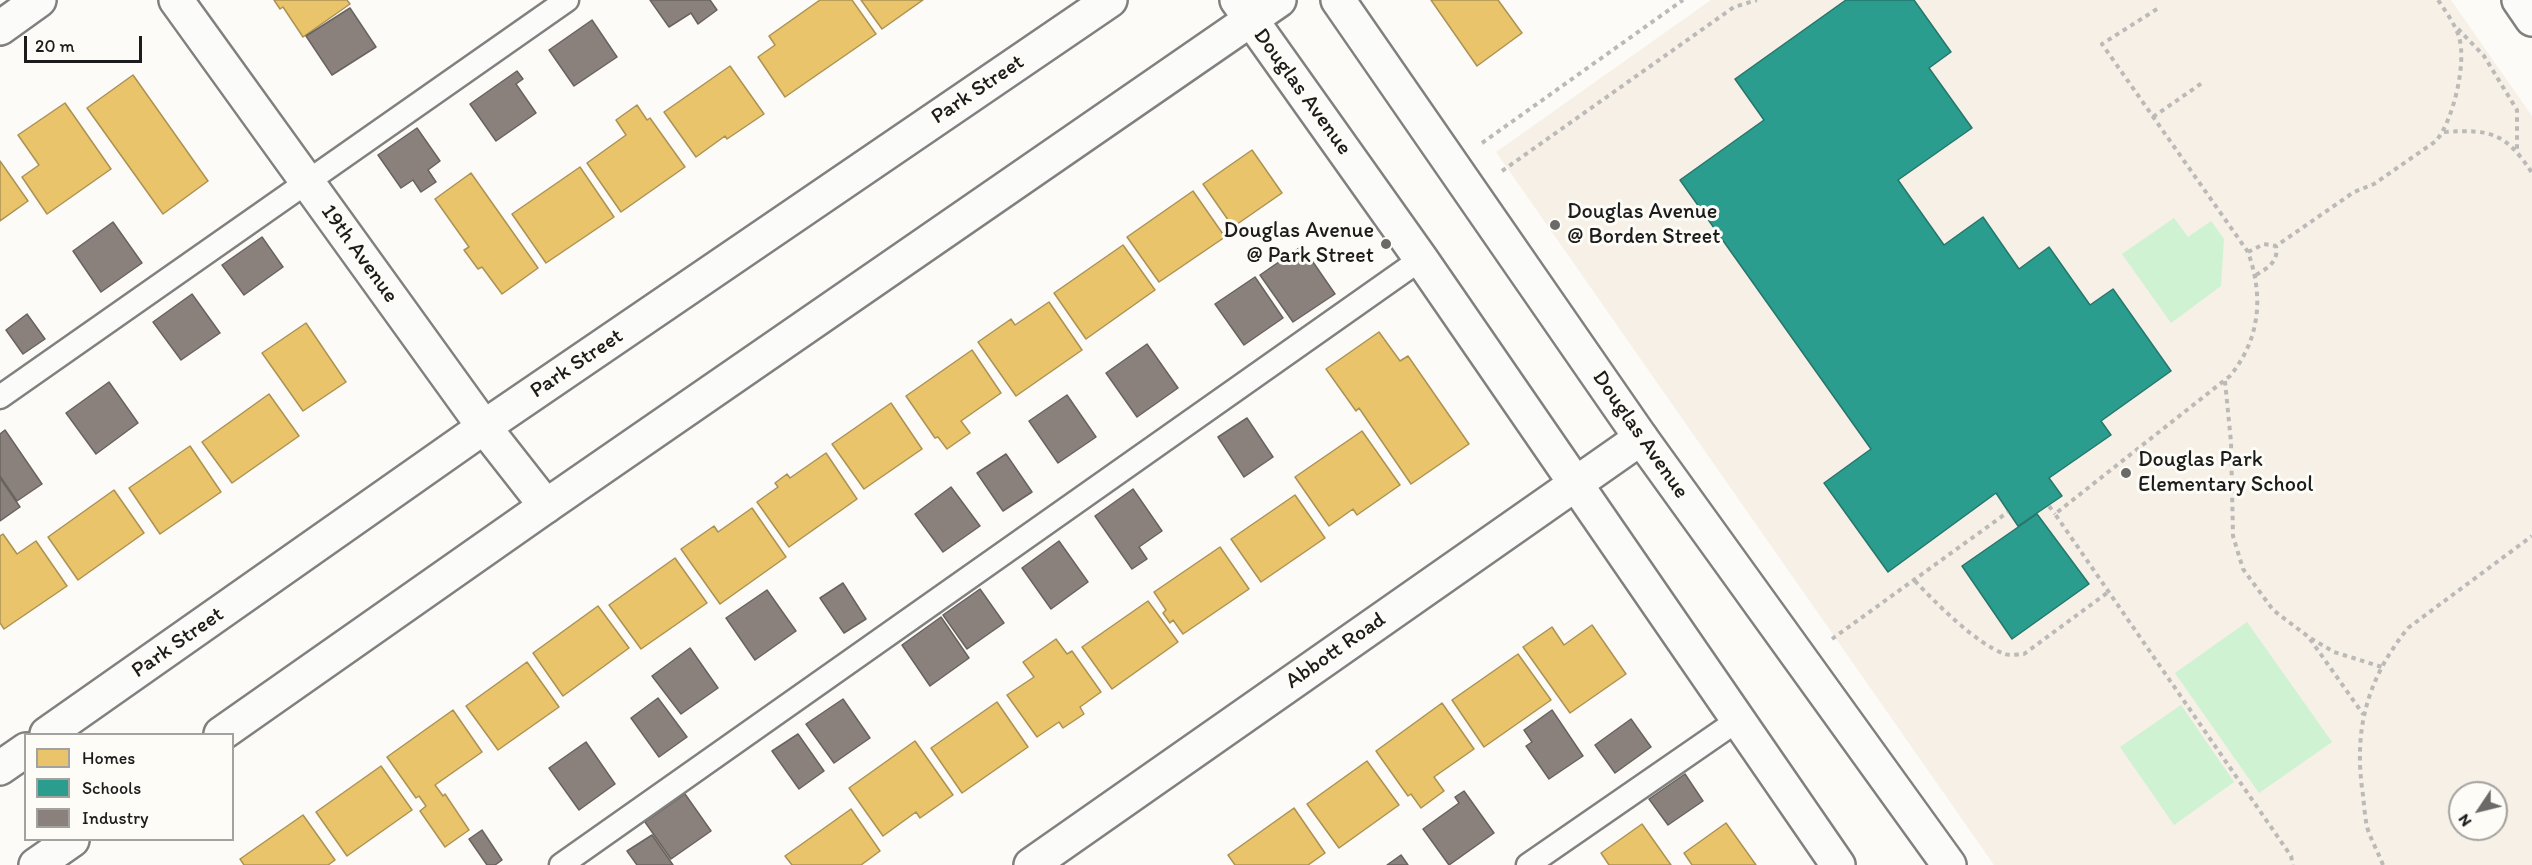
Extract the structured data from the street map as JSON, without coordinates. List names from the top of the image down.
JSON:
{
  "streets": {
    "street": [
      "Park Street",
      "Douglas Avenue",
      "19th Avenue",
      "Abbott Road"
    ]
  },
  "crossings": [
    ["Park Street", "19th Avenue"],
    ["Douglas Avenue", "Abbott Road"]
  ],
  "places": ["Douglas Avenue @ Borden Street", "Douglas Avenue @ Park Street", "Douglas Park Elementary School"],
  "legend": ["Homes", "Schools", "Industry"],
  "scale_bar": "20 m",
  "north": "bottom left"
}
